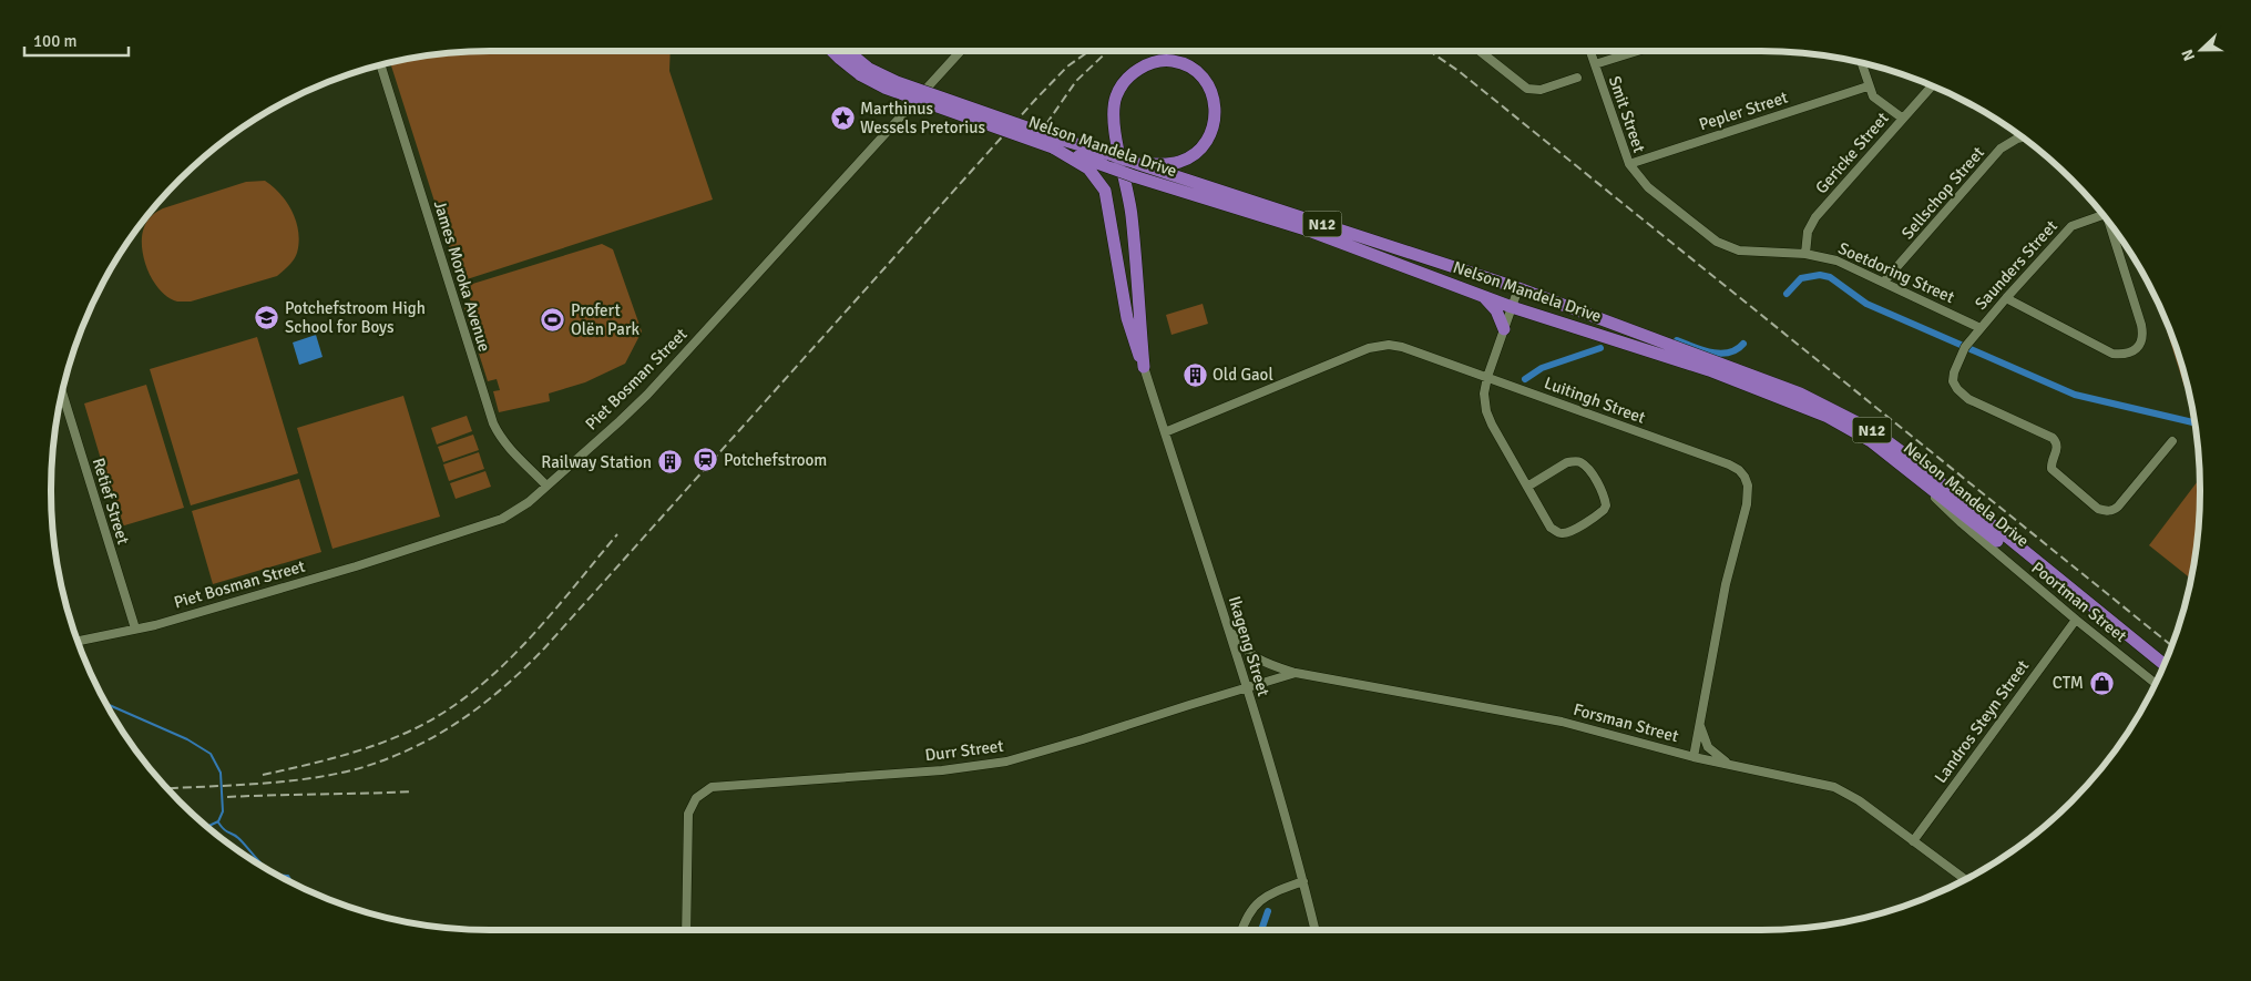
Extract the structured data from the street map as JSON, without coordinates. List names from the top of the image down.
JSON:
{
  "streets": {
    "highway": ["Nelson Mandela Drive", "N12"],
    "street": [
      "Pepler Street",
      "Smit Street",
      "Gericke Street",
      "Sellschop Street",
      "Saunders Street",
      "Soetdoring Street",
      "James Moroka Avenue",
      "Piet Bosman Street",
      "Luitingh Street",
      "Retief Street",
      "Poortman Street",
      "Ikageng Street",
      "Landros Steyn Street",
      "Forsman Street",
      "Durr Street"
    ]
  },
  "crossings": [
    ["Pepler Street", "Smit Street"],
    ["Pepler Street", "Soetdoring Street"],
    ["Smit Street", "Soetdoring Street"],
    ["Nelson Mandela Drive", "Poortman Street"],
    ["Gericke Street", "Soetdoring Street"],
    ["Sellschop Street", "Soetdoring Street"],
    ["Saunders Street", "Soetdoring Street"],
    ["James Moroka Avenue", "Piet Bosman Street"],
    ["Piet Bosman Street", "Retief Street"],
    ["Luitingh Street", "Ikageng Street"],
    ["Luitingh Street", "Forsman Street"],
    ["Poortman Street", "Landros Steyn Street"],
    ["Ikageng Street", "Forsman Street"],
    ["Ikageng Street", "Durr Street"],
    ["Landros Steyn Street", "Forsman Street"],
    ["Forsman Street", "Durr Street"]
  ],
  "places": {
    "place": ["Marthinus Wessels Pretorius"],
    "school or university": ["Potchefstroom High School for Boys"],
    "sports": ["Profert Olën Park"],
    "building": ["Old Gaol", "Railway Station"],
    "station": ["Potchefstroom"],
    "shop": ["CTM"]
  },
  "scale_bar": "100 m",
  "north": "left"
}
